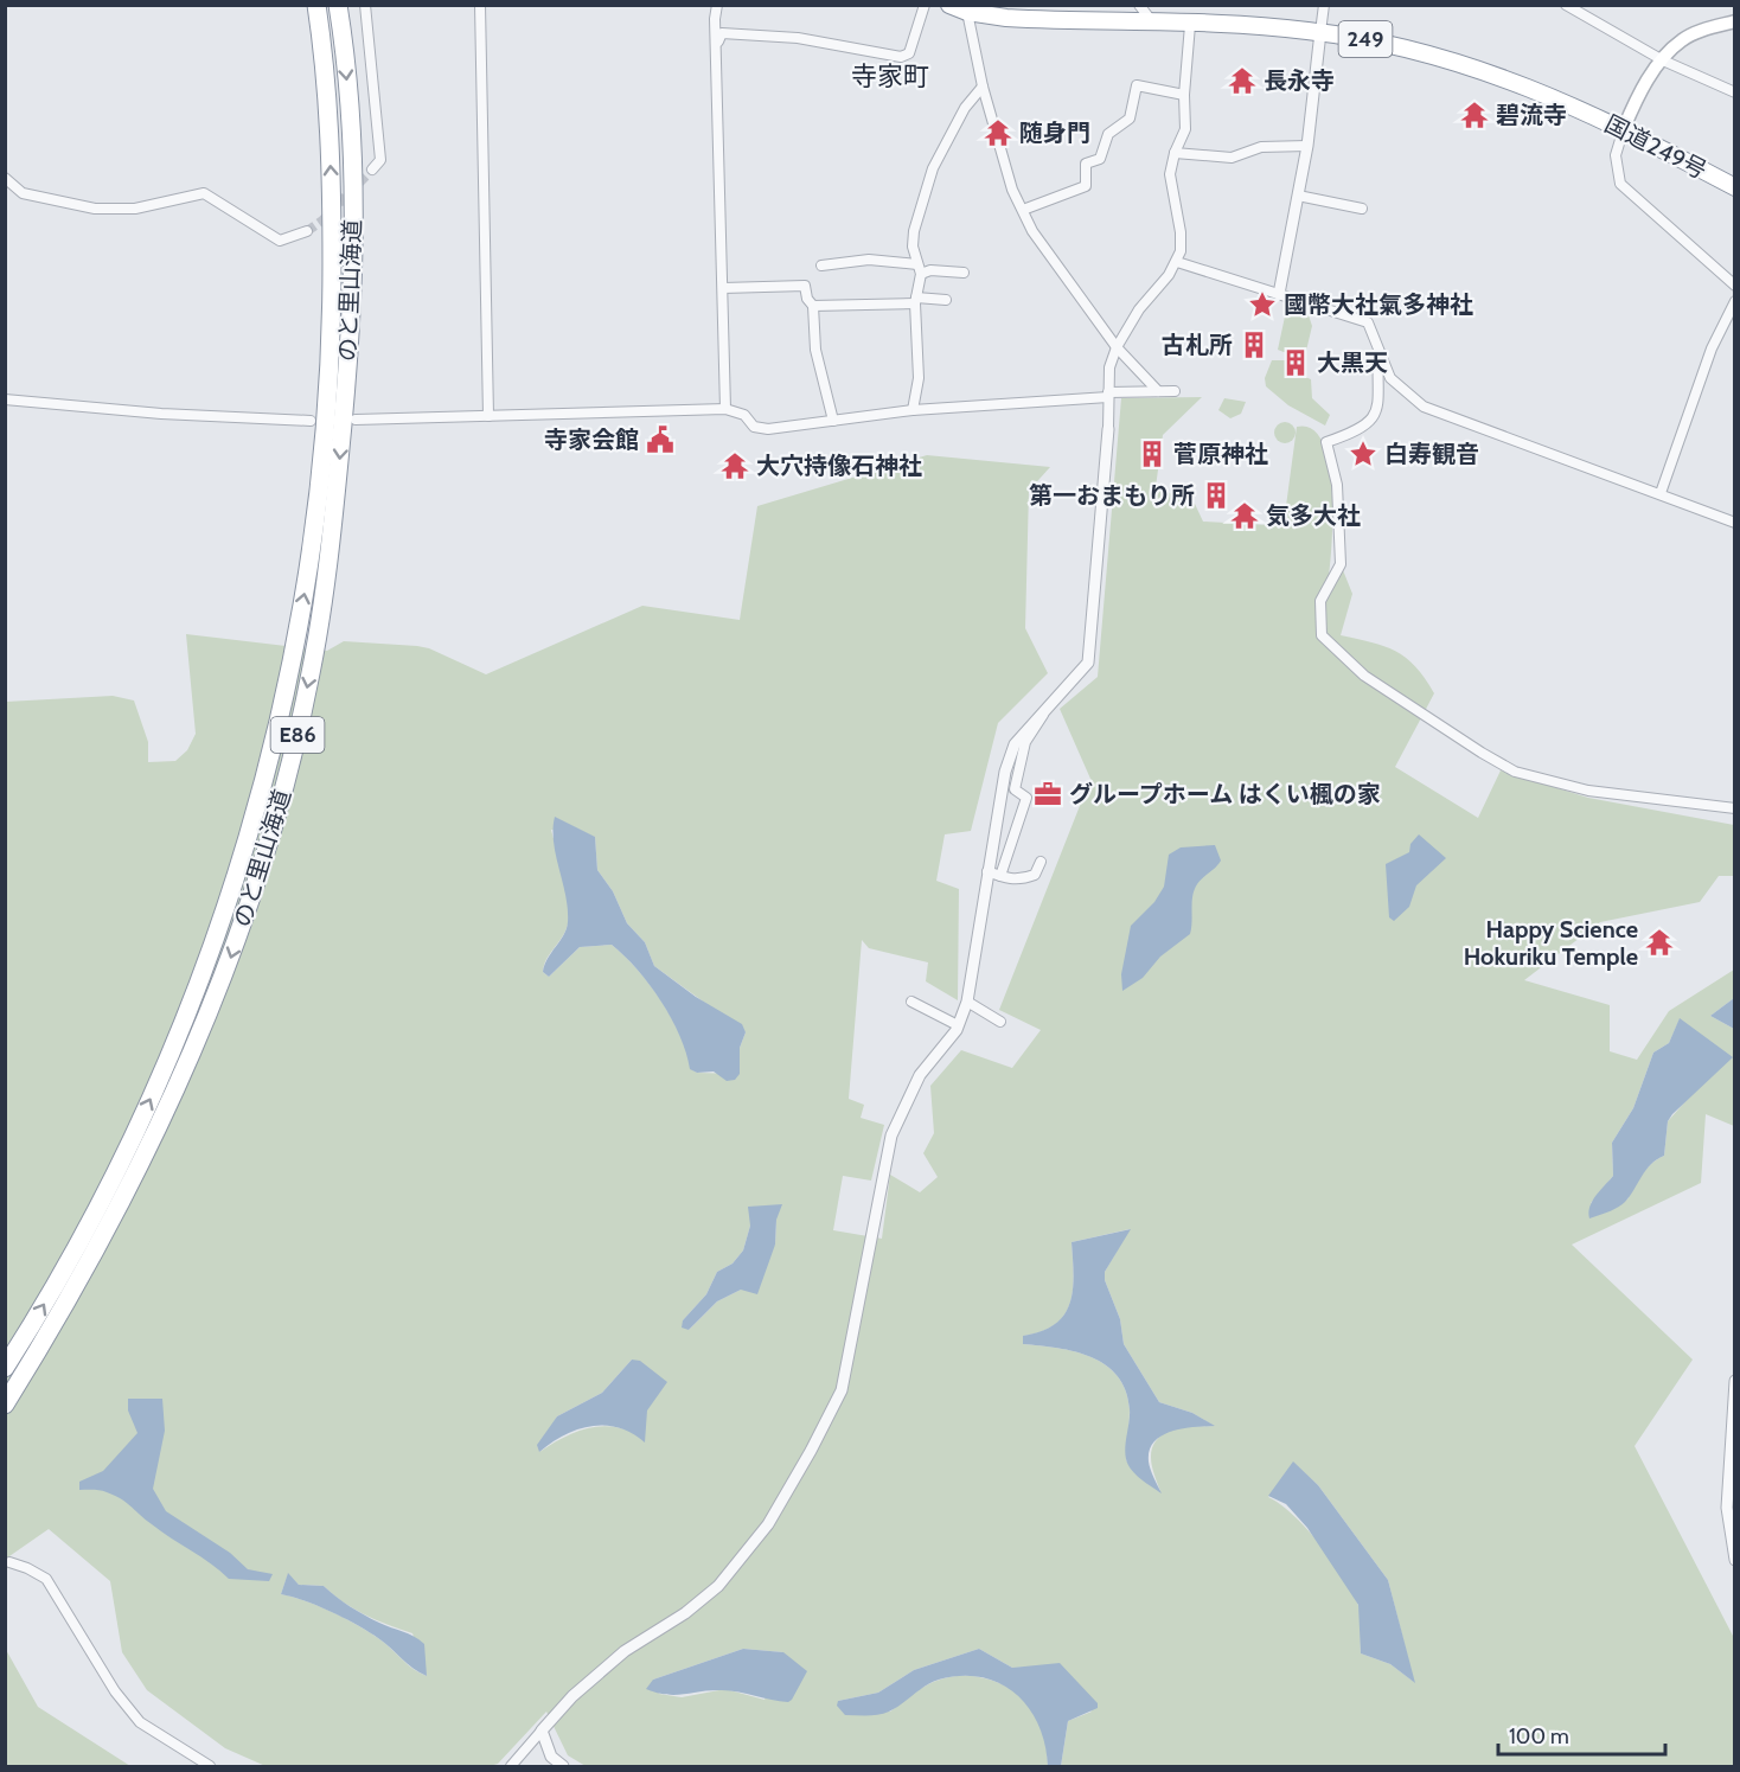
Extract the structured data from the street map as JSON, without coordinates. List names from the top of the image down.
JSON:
{
  "streets": {
    "highway": [
      "249",
      "国道249号",
      "のと里山海道",
      "E86"
    ]
  },
  "districts": ["寺家町"],
  "places": {
    "temple": [
      "長永寺",
      "碧流寺",
      "随身門",
      "大穴持像石神社",
      "気多大社",
      "Happy Science Hokuriku Temple"
    ],
    "place": ["國幣大社氣多神社", "白寿観音"],
    "building": [
      "古札所",
      "大黒天",
      "菅原神社",
      "第一おまもり所"
    ],
    "public building": ["寺家会館"],
    "office": ["グループホーム はくい楓の家"]
  },
  "scale_bar": "100 m"
}
